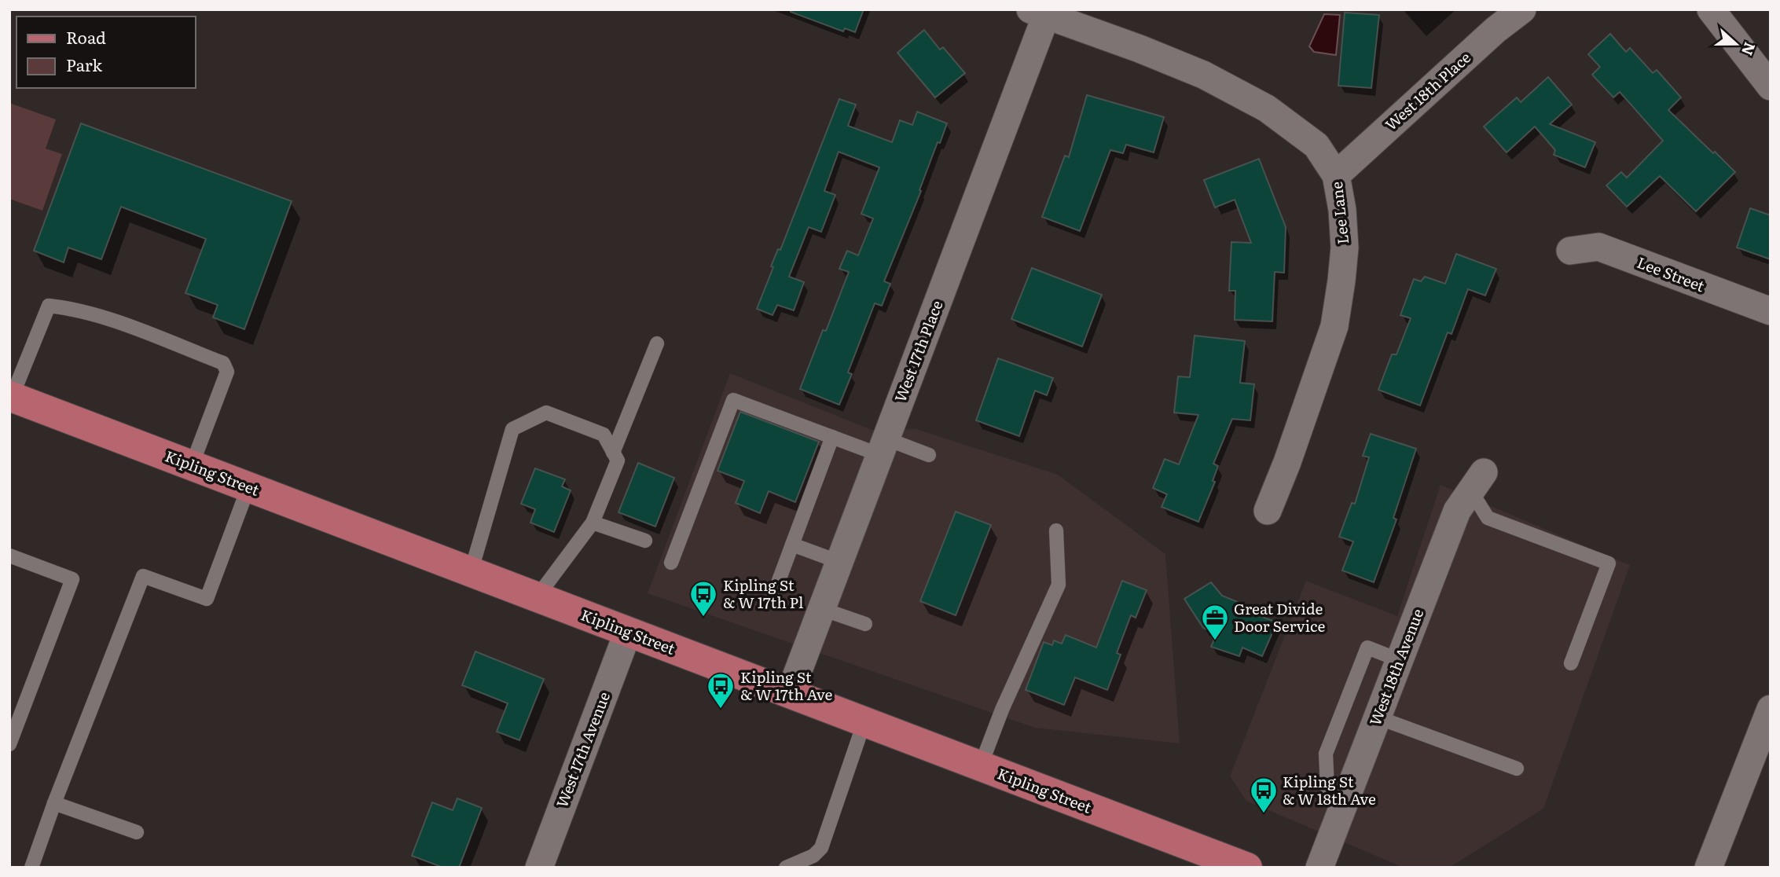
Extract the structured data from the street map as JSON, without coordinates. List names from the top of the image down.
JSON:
{
  "streets": {
    "main road": ["Kipling Street"],
    "street": [
      "West 18th Place",
      "Lee Lane",
      "Lee Street",
      "West 17th Place",
      "West 18th Avenue",
      "West 17th Avenue"
    ]
  },
  "crossings": [
    ["West 18th Place", "Lee Lane"],
    ["Lee Lane", "West 17th Place"],
    ["West 17th Place", "Kipling Street"],
    ["Kipling Street", "West 17th Avenue"]
  ],
  "places": {
    "bus stop": ["Kipling St & W 17th Pl", "Kipling St & W 17th Ave", "Kipling St & W 18th Ave"],
    "office": ["Great Divide Door Service"]
  },
  "legend": ["Road", "Park"],
  "north": "right"
}
